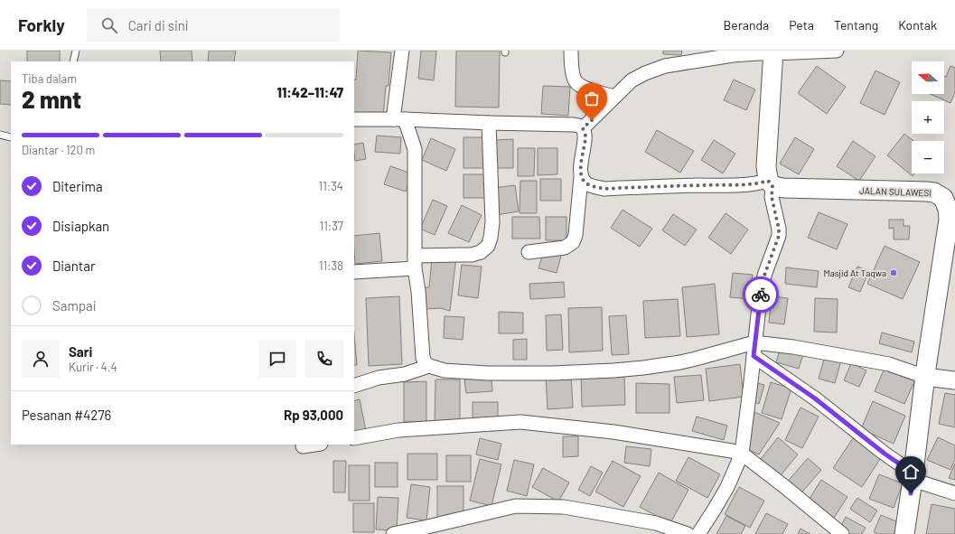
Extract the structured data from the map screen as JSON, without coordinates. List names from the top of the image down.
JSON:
{
  "streets": {
    "main road": ["JALAN SULAWESI"]
  },
  "places": ["Masjid At Taqwa"],
  "north": "left",
  "page": {
    "header": "Forkly",
    "search": "Cari di sini",
    "nav": [
      "Beranda",
      "Peta",
      "Tentang",
      "Kontak"
    ],
    "map_buttons": ["+", "−"],
    "heading": ["2 mnt", "Tiba dalam", "11:42–11:47"],
    "panel": [
      "Sari",
      "Kurir · 4.4",
      "Pesanan #4276",
      "Rp 93,000"
    ],
    "bar": "Diantar · 120 m",
    "list": [
      ["Diterima", "11:34"],
      ["Disiapkan", "11:37"],
      ["Diantar", "11:38"],
      "Sampai"
    ]
  }
}
